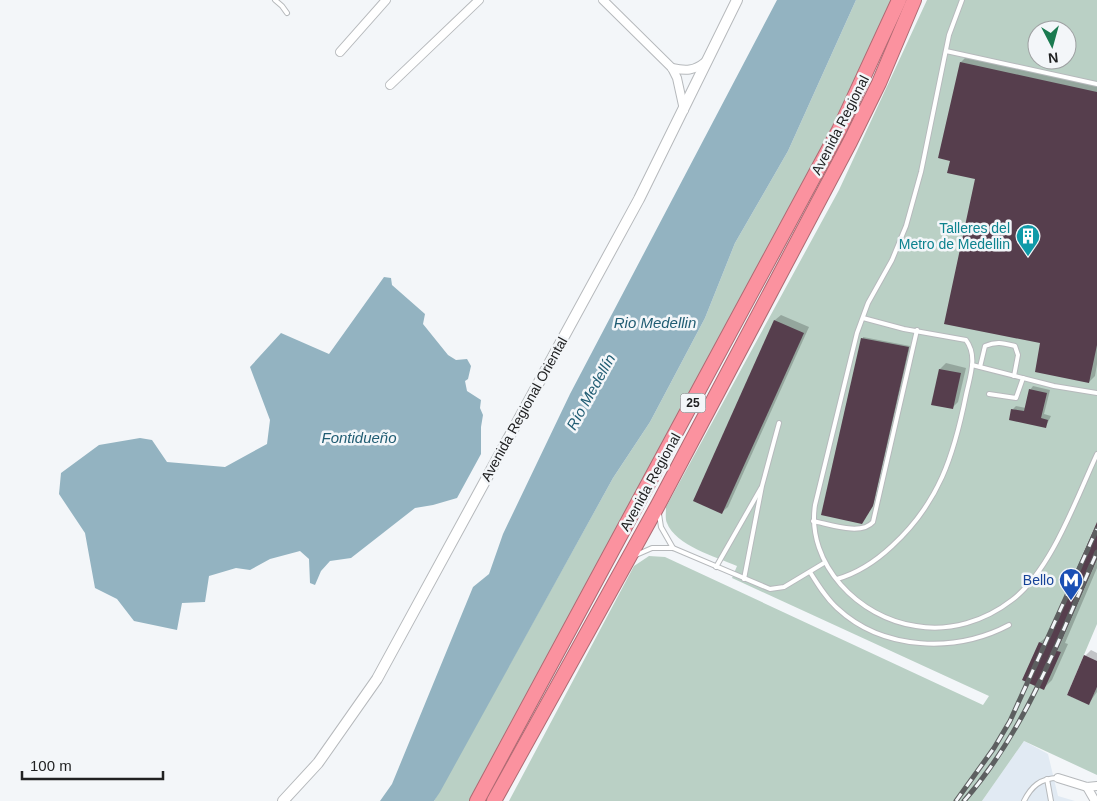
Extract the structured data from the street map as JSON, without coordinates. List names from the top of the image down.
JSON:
{
  "streets": {
    "highway": ["Avenida Regional", "25"],
    "main road": ["Avenida Regional Oriental"]
  },
  "water": ["Rio Medellin", "Río Medellín", "Fontidueño"],
  "places": {
    "building": ["Talleres del Metro de Medellin"],
    "metro station": ["Bello"]
  },
  "scale_bar": "100 m",
  "north": "bottom"
}
